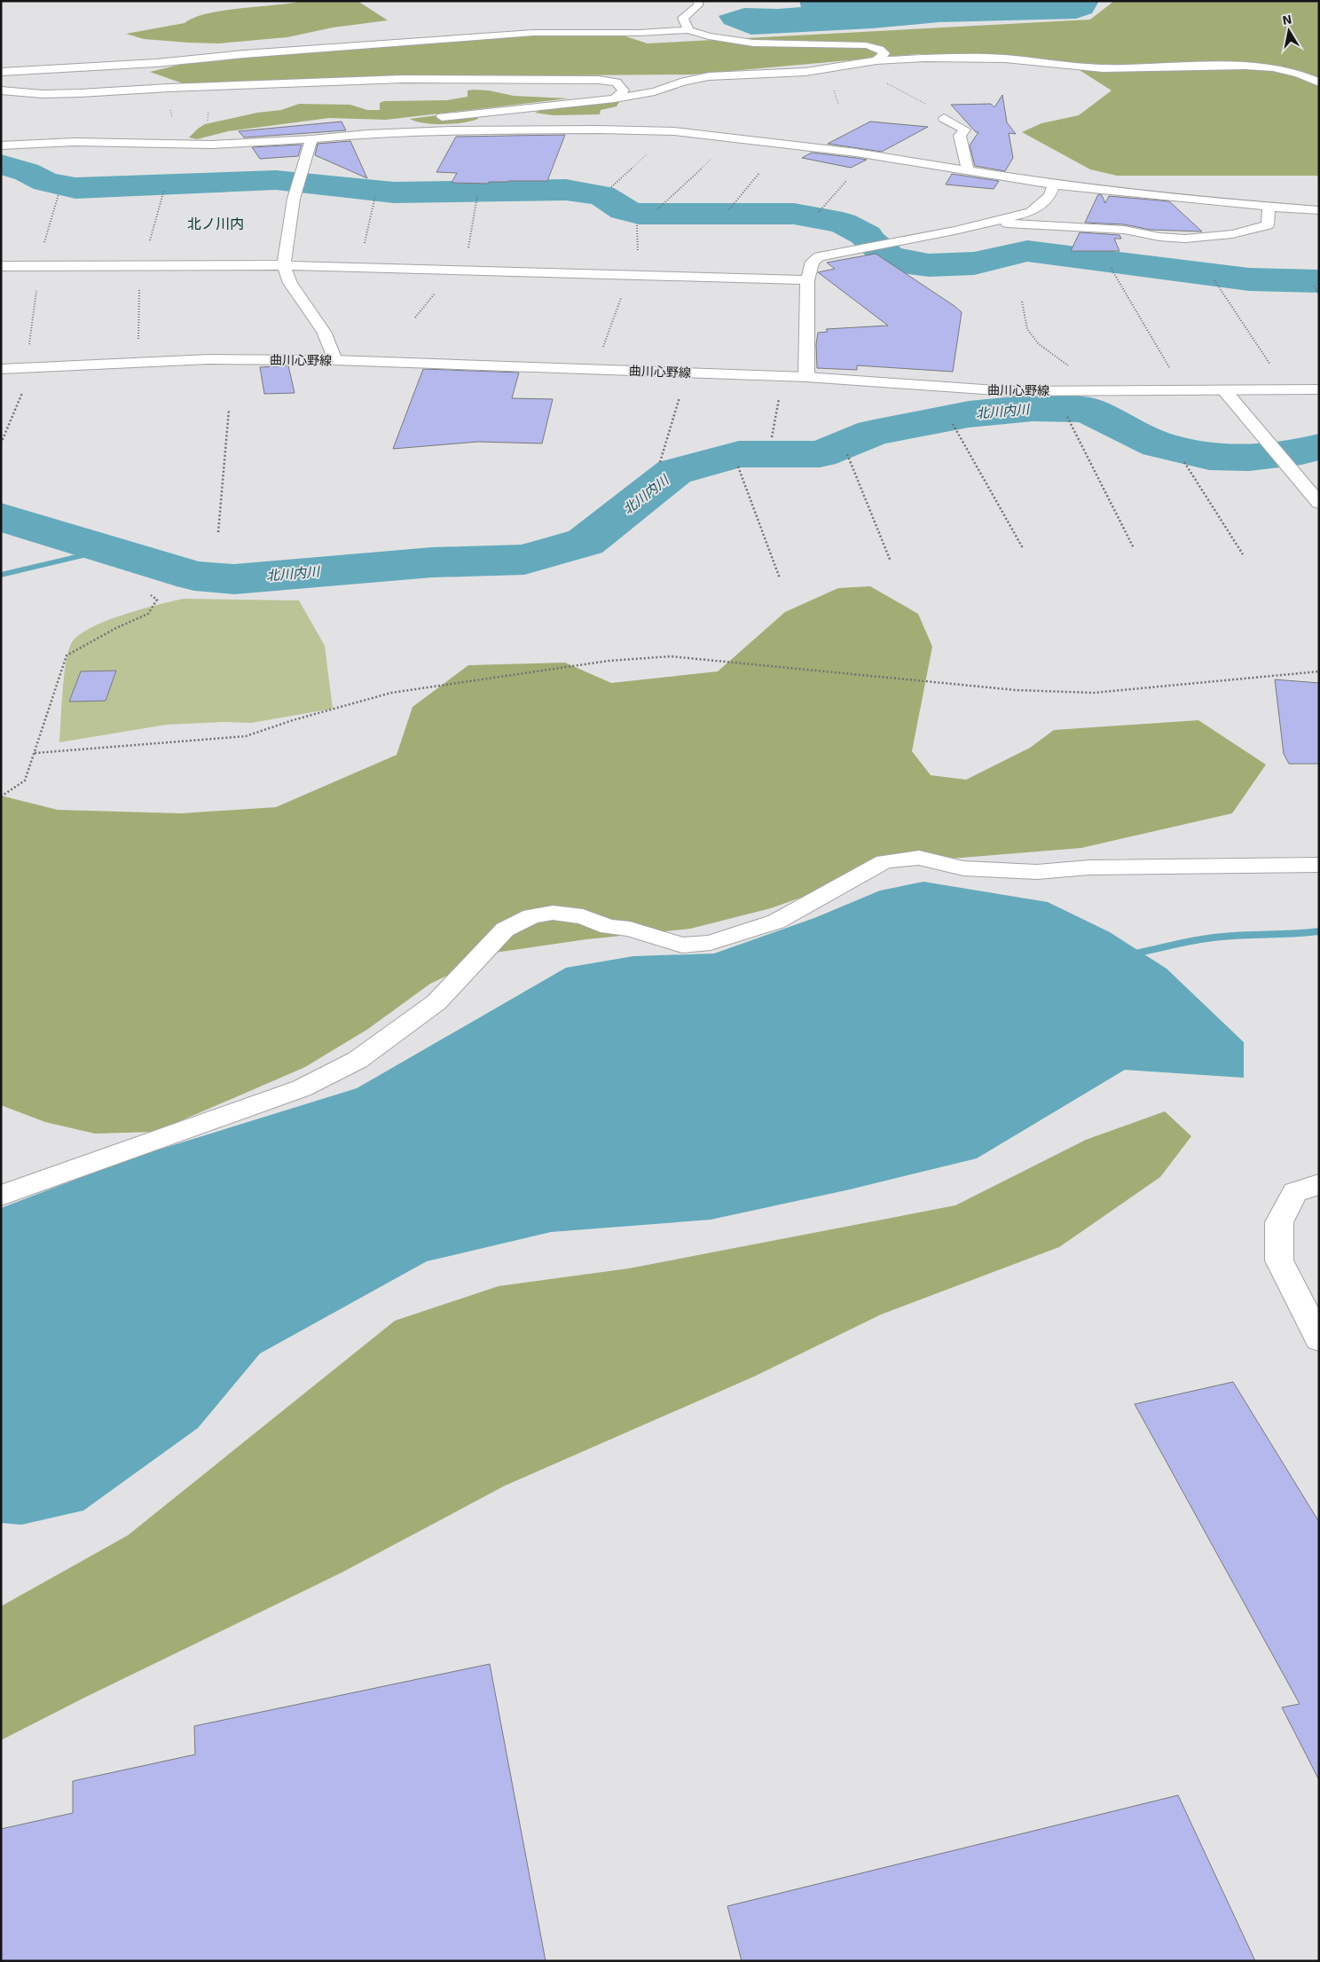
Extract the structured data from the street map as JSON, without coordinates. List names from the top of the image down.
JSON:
{
  "streets": {
    "street": ["曲川心野線"]
  },
  "districts": ["北ノ川内"],
  "water": ["北川内川"],
  "north": "top"
}
